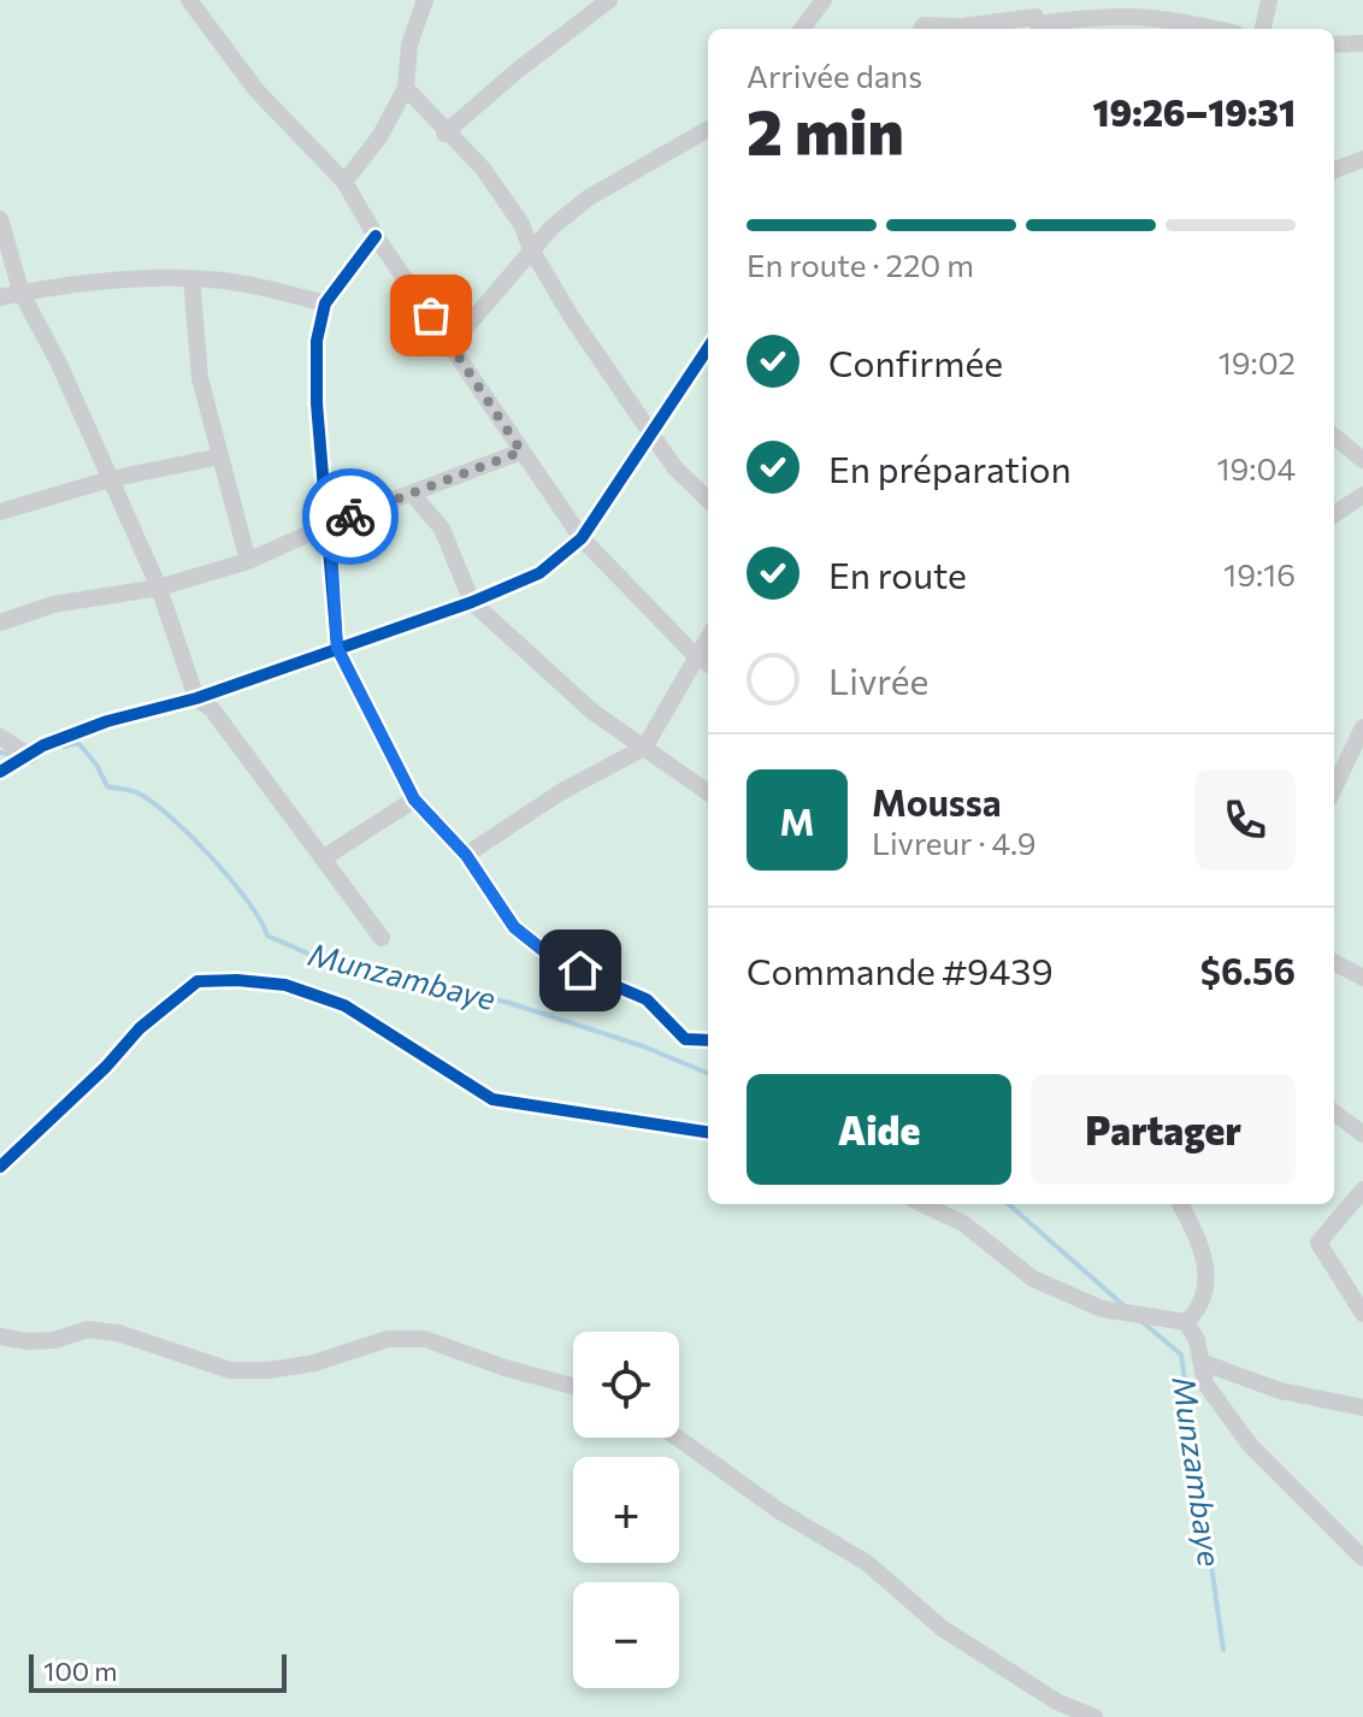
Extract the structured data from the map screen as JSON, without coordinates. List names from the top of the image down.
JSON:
{
  "water": ["Munzambaye"],
  "scale_bar": "100 m",
  "page": {
    "heading": ["2 min", "Arrivée dans", "19:26–19:31"],
    "panel": [
      "Moussa",
      "Livreur · 4.9",
      "Commande #9439",
      "$6.56"
    ],
    "bar": "En route · 220 m",
    "list": [
      ["Confirmée", "19:02"],
      ["En préparation", "19:04"],
      ["En route", "19:16"],
      "Livrée"
    ],
    "round": "M",
    "buttons": ["Aide", "Partager"],
    "map_buttons": ["+", "−"],
    "scale": "100 m"
  }
}
